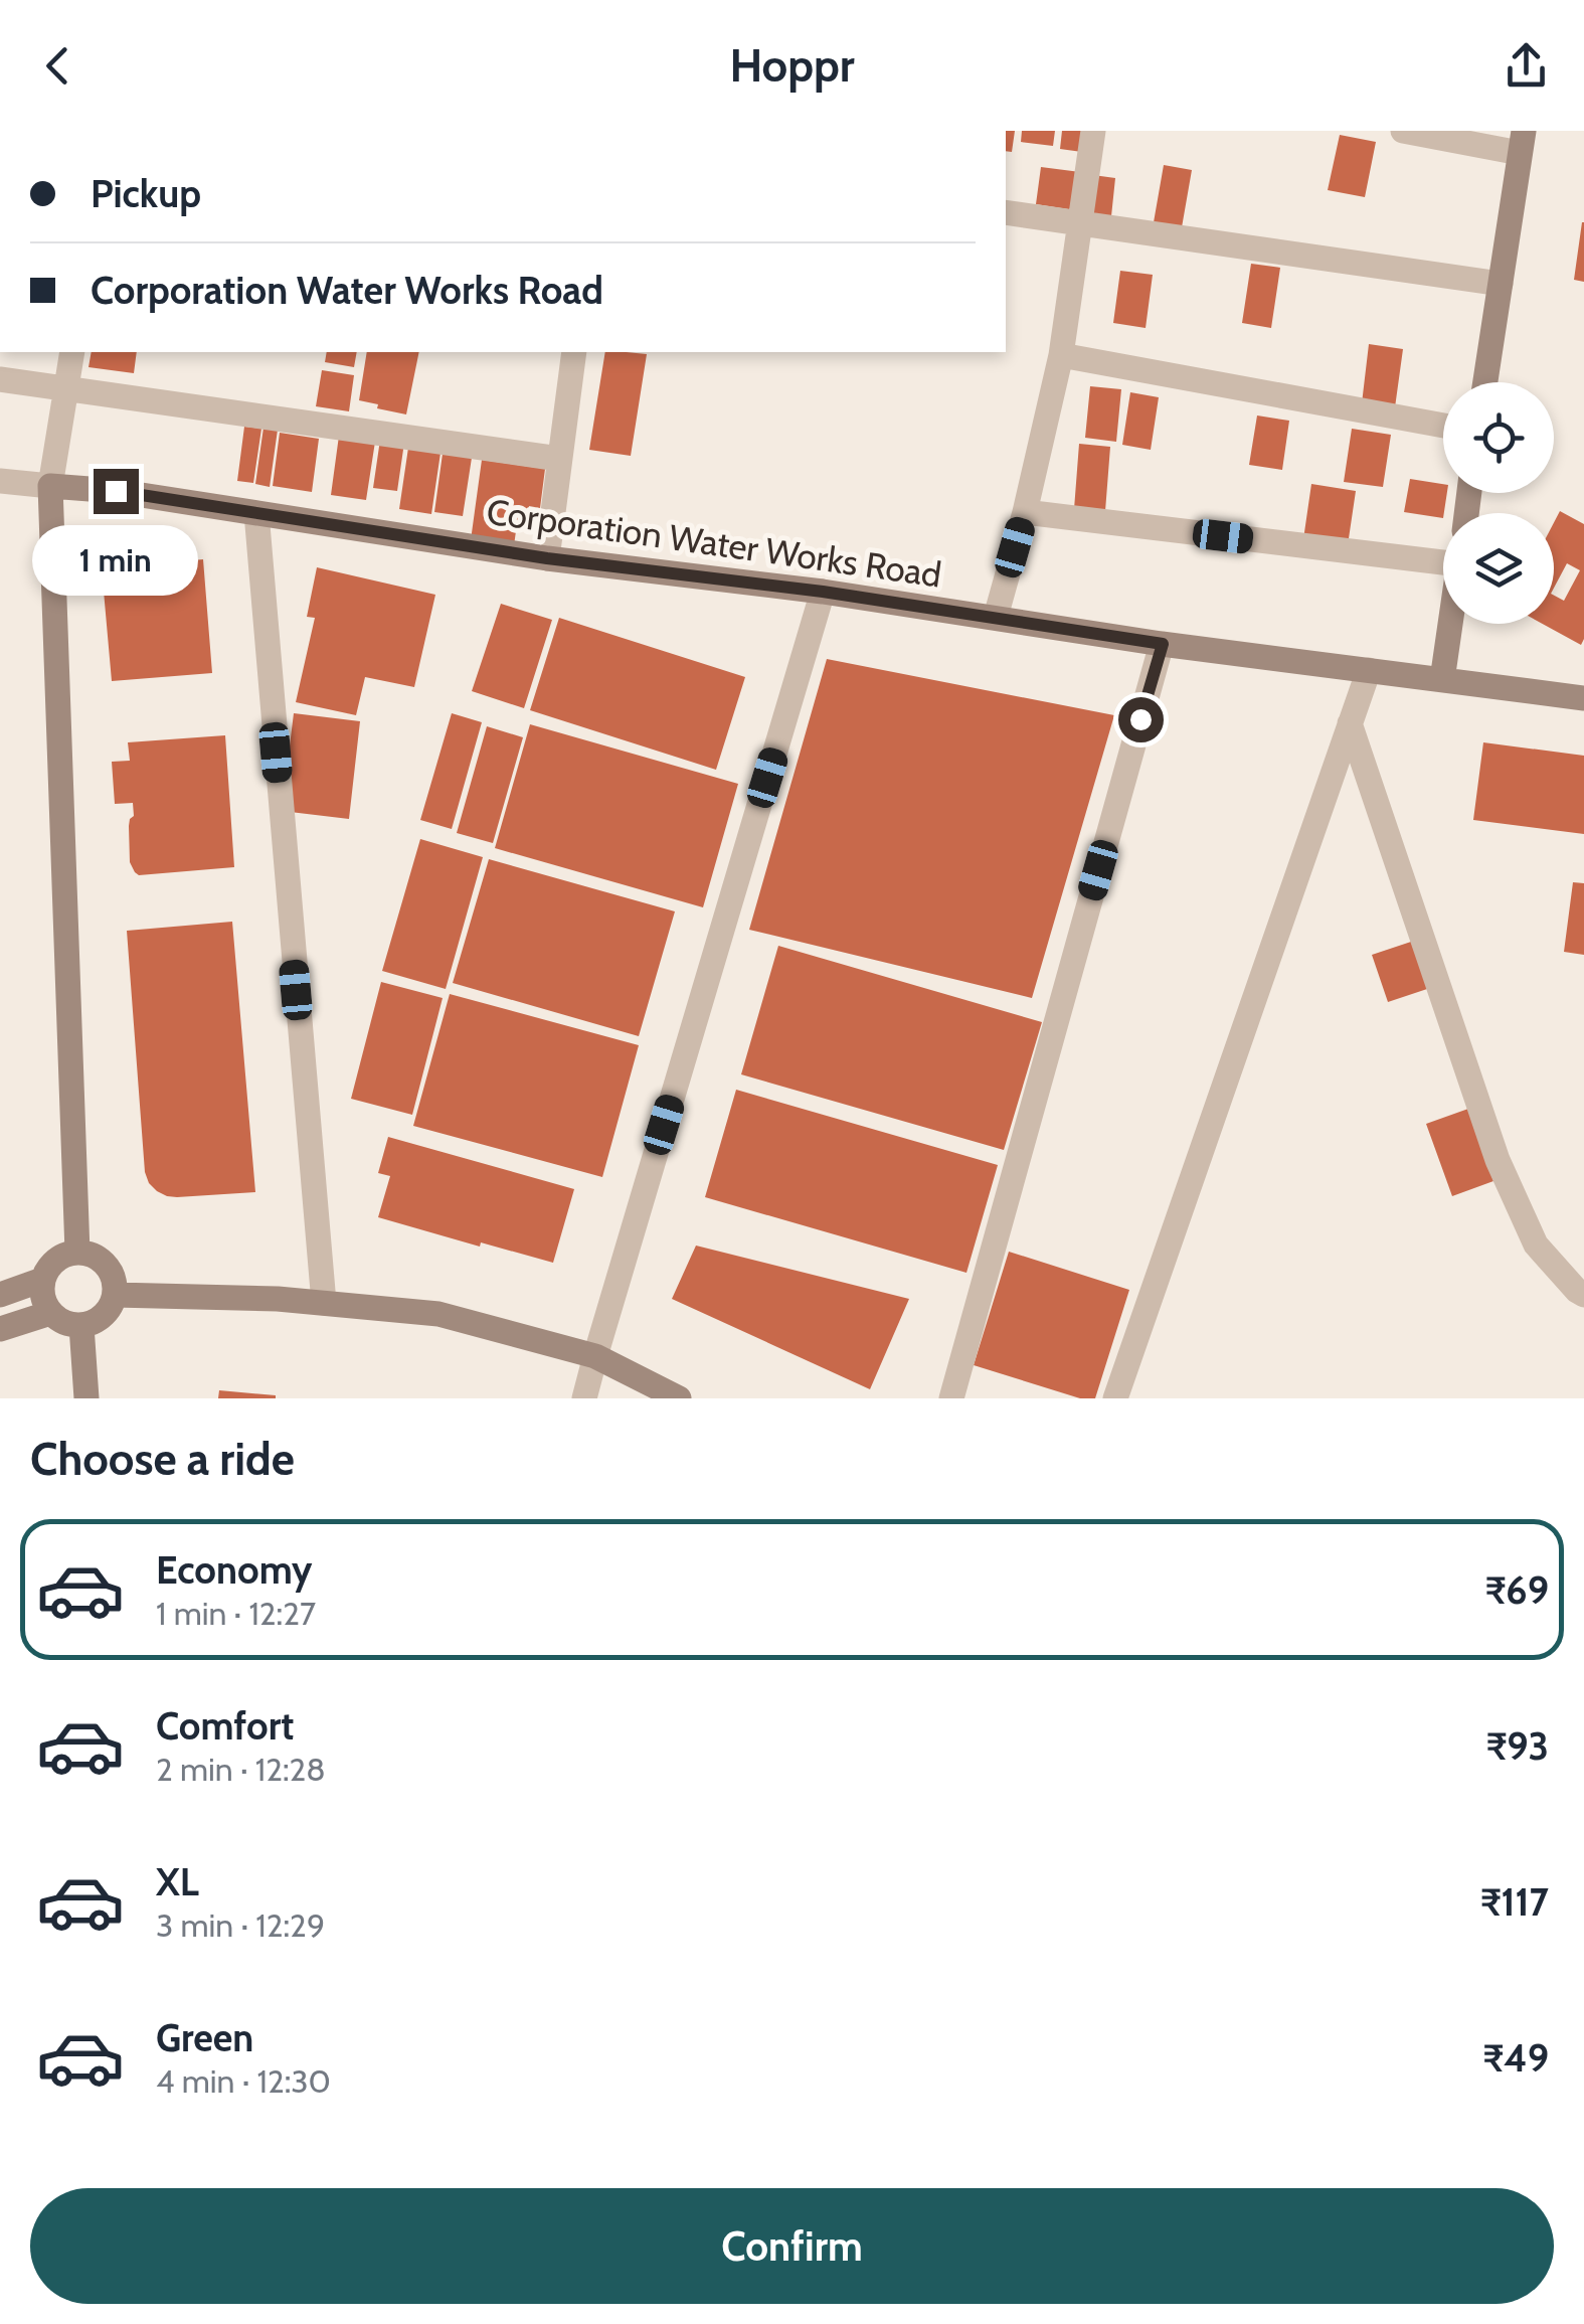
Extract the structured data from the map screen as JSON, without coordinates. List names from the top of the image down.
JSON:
{
  "streets": {
    "street": ["Corporation Water Works Road"]
  },
  "page": {
    "header": "Hoppr",
    "banner": ["Pickup", "Corporation Water Works Road"],
    "bubble": "1 min",
    "heading": "Choose a ride",
    "list": [
      {
        "name": "Economy",
        "note": "1 min · 12:27",
        "value": "₹69"
      },
      {
        "name": "Comfort",
        "note": "2 min · 12:28",
        "value": "₹93"
      },
      {
        "name": "XL",
        "note": "3 min · 12:29",
        "value": "₹117"
      },
      {
        "name": "Green",
        "note": "4 min · 12:30",
        "value": "₹49"
      }
    ],
    "buttons": "Confirm"
  }
}
